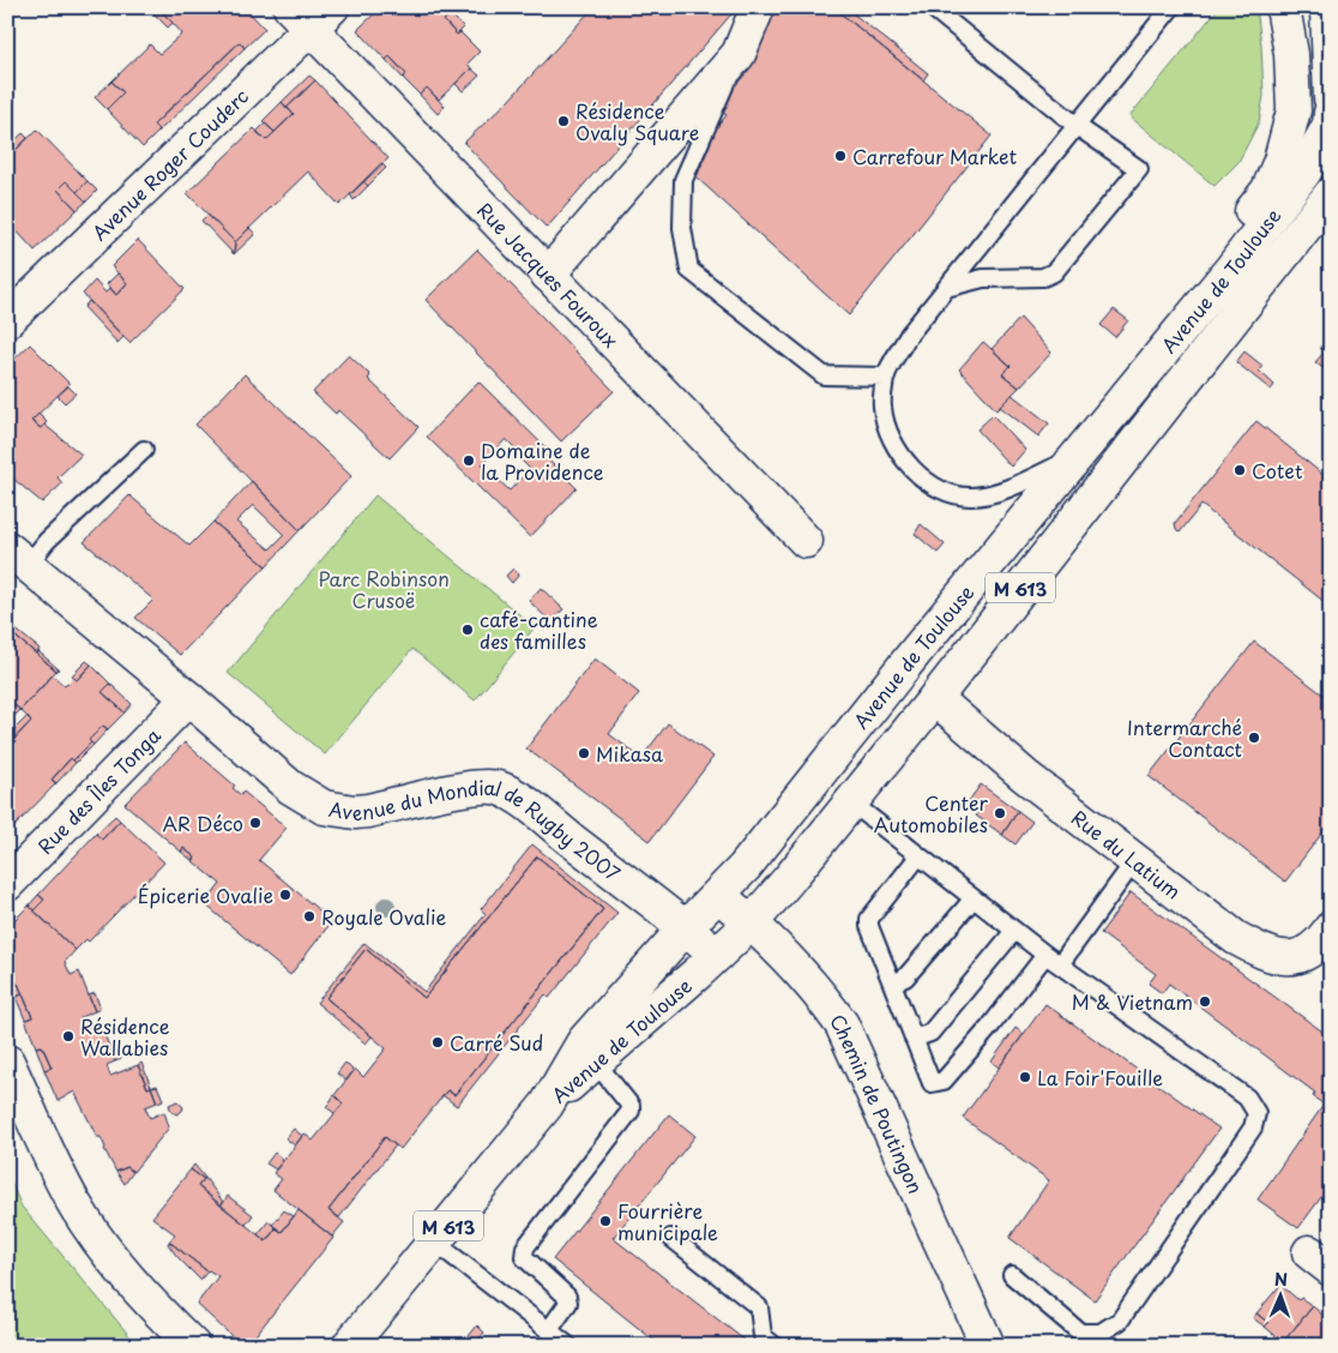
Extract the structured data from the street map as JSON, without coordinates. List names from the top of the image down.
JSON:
{
  "streets": {
    "street": [
      "Avenue Roger Couderc",
      "Rue Jacques Fouroux",
      "Avenue de Toulouse",
      "M 613",
      "Rue des Îles Tonga",
      "Avenue du Mondial de Rugby 2007",
      "Rue du Latium",
      "Chemin de Poutingon"
    ]
  },
  "crossings": [
    ["Avenue Roger Couderc", "Rue Jacques Fouroux"],
    ["Avenue de Toulouse", "Avenue du Mondial de Rugby 2007"],
    ["Avenue de Toulouse", "Rue du Latium"],
    ["Avenue de Toulouse", "Chemin de Poutingon"],
    ["Rue des Îles Tonga", "Avenue du Mondial de Rugby 2007"]
  ],
  "parks": ["Parc Robinson Crusoë"],
  "places": [
    "Résidence Ovaly Square",
    "Carrefour Market",
    "Domaine de la Providence",
    "Cotet",
    "café-cantine des familles",
    "Intermarché Contact",
    "Mikasa",
    "Center Automobiles",
    "AR Déco",
    "Épicerie Ovalie",
    "Royale Ovalie",
    "M & Vietnam",
    "Résidence Wallabies",
    "Carré Sud",
    "La Foir'Fouille",
    "Fourrière municipale"
  ],
  "north": "top"
}
